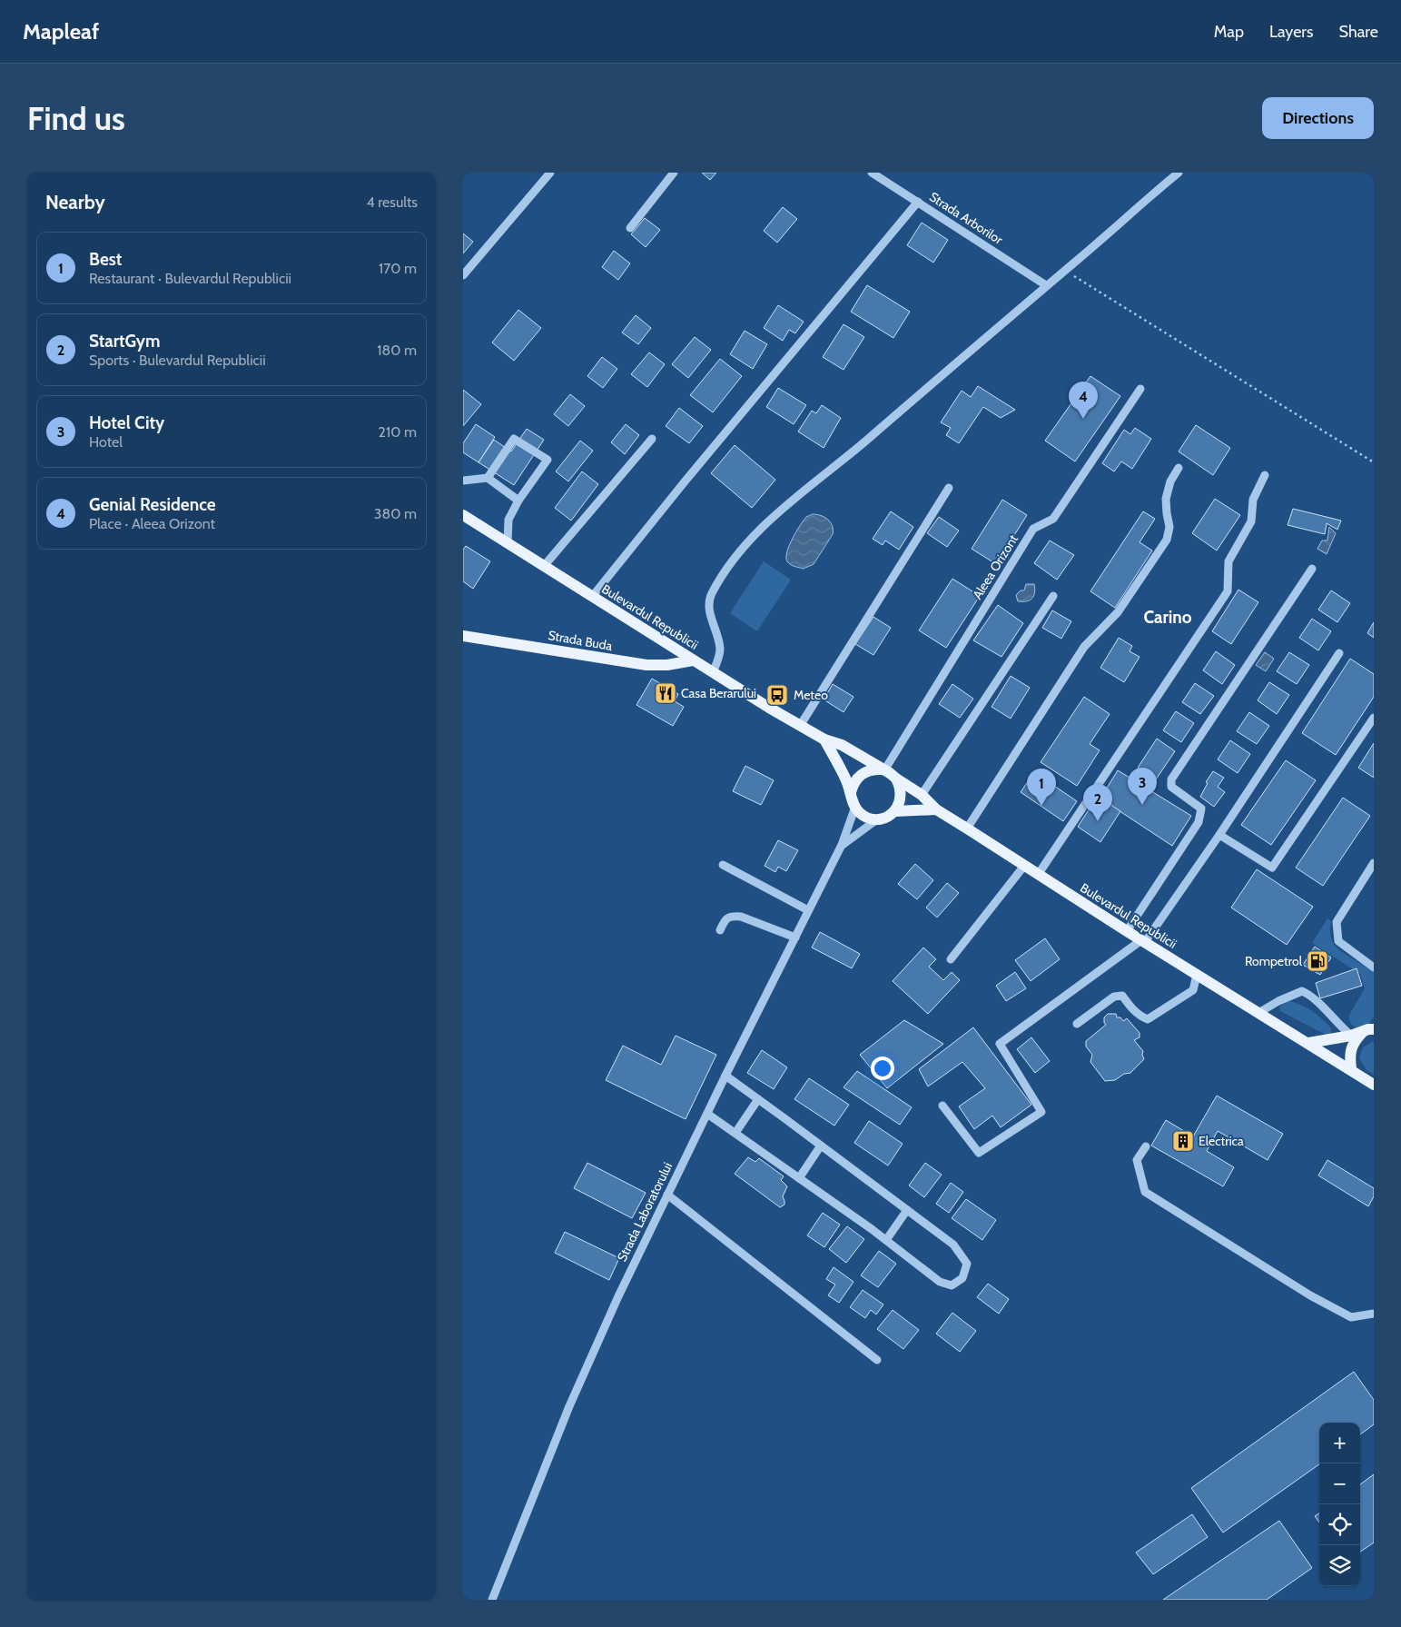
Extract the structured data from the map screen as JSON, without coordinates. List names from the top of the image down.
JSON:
{
  "streets": {
    "main road": ["Bulevardul Republicii", "Strada Buda"],
    "street": ["Strada Arborilor", "Aleea Orizont", "Strada Laboratorului"]
  },
  "crossings": [
    ["Aleea Orizont", "Bulevardul Republicii"],
    ["Aleea Orizont", "Strada Laboratorului"],
    ["Bulevardul Republicii", "Strada Buda"],
    ["Bulevardul Republicii", "Strada Laboratorului"]
  ],
  "districts": ["Carino"],
  "places": {
    "restaurant": ["Casa Berarului"],
    "bus stop": ["Meteo"],
    "fuel station": ["Rompetrol"],
    "building": ["Electrica"]
  },
  "page": {
    "header": "Mapleaf",
    "nav": ["Map", "Layers", "Share"],
    "buttons": "Directions",
    "title": "Find us",
    "heading": ["Nearby", "4 results"],
    "list": [
      {
        "mark": "1",
        "name": "Best",
        "note": "Restaurant · Bulevardul Republicii",
        "value": "170 m"
      },
      {
        "mark": "2",
        "name": "StartGym",
        "note": "Sports · Bulevardul Republicii",
        "value": "180 m"
      },
      {
        "mark": "3",
        "name": "Hotel City",
        "note": "Hotel",
        "value": "210 m"
      },
      {
        "mark": "4",
        "name": "Genial Residence",
        "note": "Place · Aleea Orizont",
        "value": "380 m"
      }
    ],
    "pins": [
      "4",
      "3",
      "1",
      "2"
    ],
    "map_buttons": ["+", "−"]
  }
}
